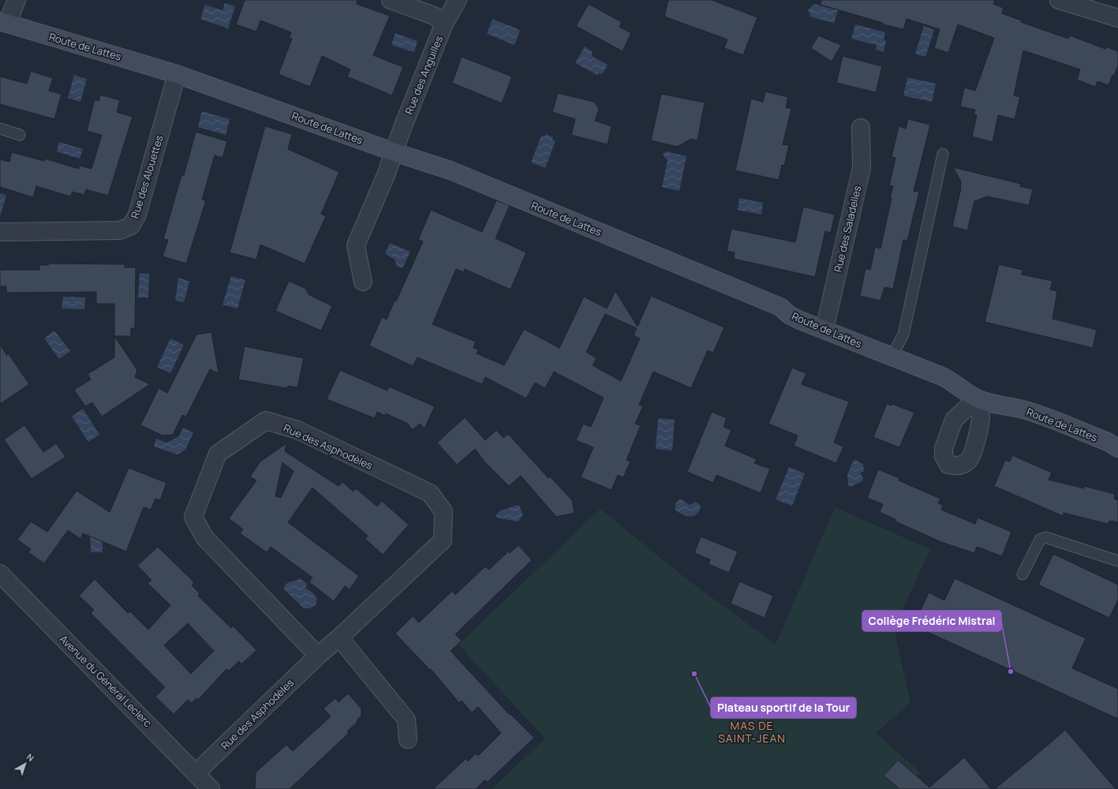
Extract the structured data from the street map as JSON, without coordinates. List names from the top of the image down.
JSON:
{
  "streets": {
    "street": [
      "Route de Lattes",
      "Rue des Anguilles",
      "Rue des Alouettes",
      "Rue des Saladelles",
      "Rue des Asphodèles",
      "Avenue du Général Leclerc"
    ]
  },
  "crossings": [
    ["Route de Lattes", "Rue des Anguilles"],
    ["Route de Lattes", "Rue des Alouettes"],
    ["Route de Lattes", "Rue des Saladelles"],
    ["Rue des Asphodèles", "Avenue du Général Leclerc"]
  ],
  "districts": ["MAS DE SAINT-JEAN"],
  "places": ["Collège Frédéric Mistral", "Plateau sportif de la Tour"],
  "north": "top right"
}
